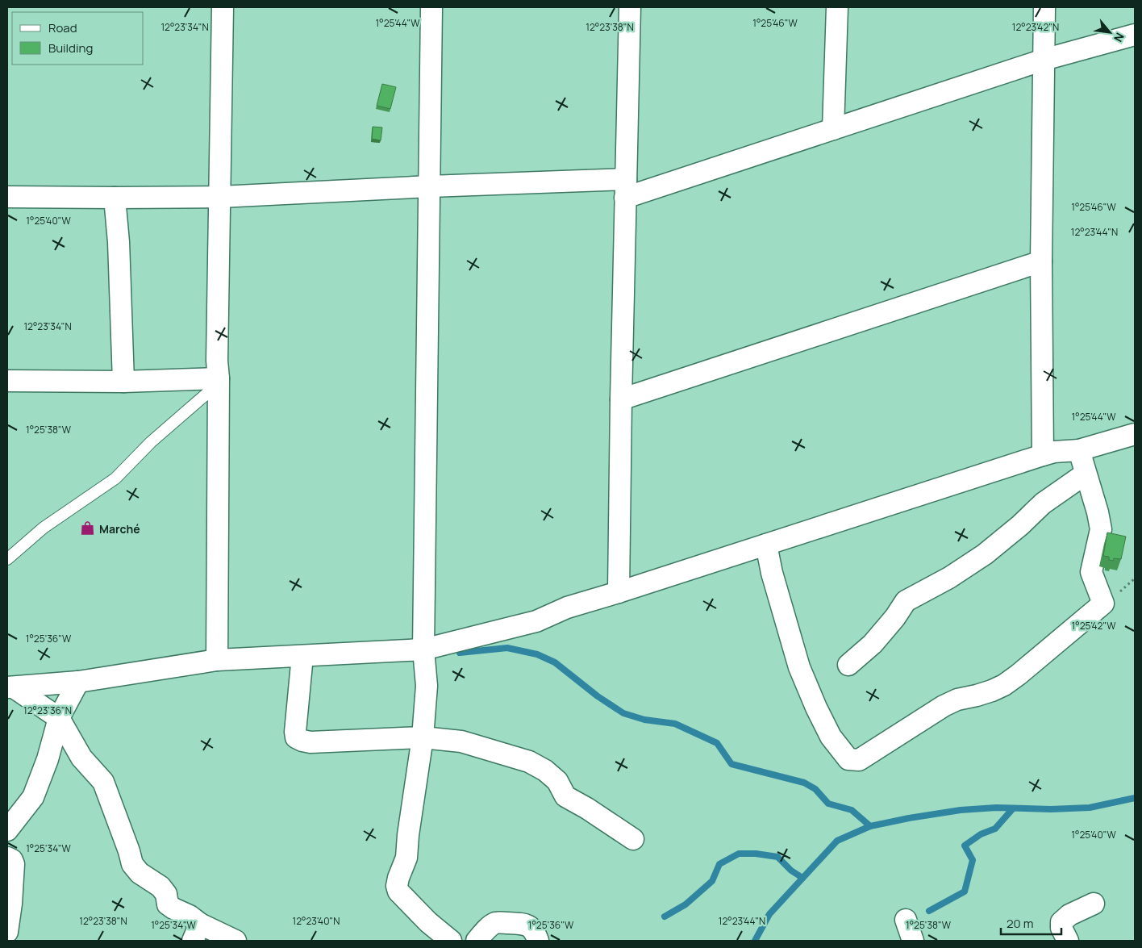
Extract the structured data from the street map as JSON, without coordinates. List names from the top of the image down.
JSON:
{
  "places": {
    "shop": ["Marché"]
  },
  "legend": ["Road", "Building"],
  "scale_bar": "20 m",
  "north": "bottom right",
  "coordinates": [
    "1°25'44\"W",
    "1°25'46\"W",
    "12°23'34\"N",
    "12°23'38\"N",
    "12°23'42\"N",
    "1°25'40\"W",
    "12°23'44\"N",
    "1°25'38\"W",
    "1°25'42\"W",
    "1°25'36\"W",
    "12°23'36\"N",
    "1°25'34\"W",
    "12°23'40\"N"
  ]
}
